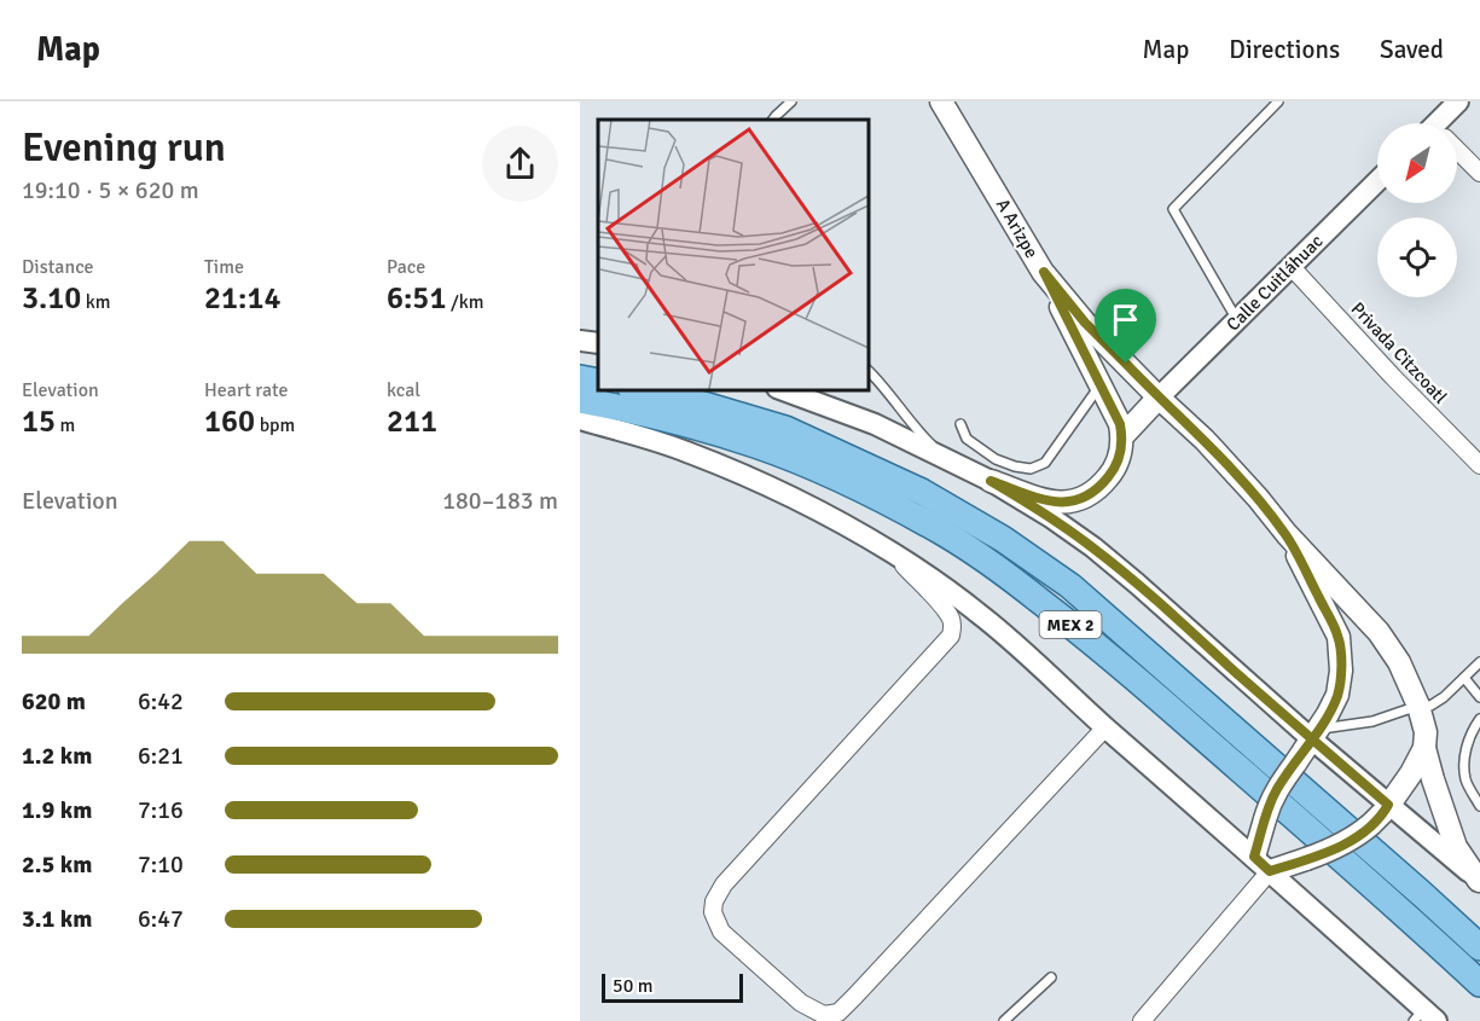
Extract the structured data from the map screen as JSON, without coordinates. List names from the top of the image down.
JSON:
{
  "streets": {
    "main road": ["A Arizpe", "MEX 2"],
    "street": ["Calle Cuitláhuac", "Privada Citzcoatl"]
  },
  "crossings": [
    ["A Arizpe", "Calle Cuitláhuac"],
    ["Calle Cuitláhuac", "Privada Citzcoatl"]
  ],
  "scale_bar": "50 m",
  "north": "bottom left",
  "page": {
    "header": "Map",
    "nav": ["Map", "Directions", "Saved"],
    "heading": ["Evening run", "19:10 · 5 × 620 m"],
    "stats": [
      ["Distance", "3.10 km"],
      ["Time", "21:14"],
      ["Pace", "6:51 /km"],
      ["Elevation", "15 m"],
      ["Heart rate", "160 bpm"],
      ["kcal", "211"]
    ],
    "chart": ["Elevation", "180–183 m"],
    "list": [
      {
        "name": "620 m",
        "note": "6:42"
      },
      {
        "name": "1.2 km",
        "note": "6:21"
      },
      {
        "name": "1.9 km",
        "note": "7:16"
      },
      {
        "name": "2.5 km",
        "note": "7:10"
      },
      {
        "name": "3.1 km",
        "note": "6:47"
      }
    ],
    "scale": "50 m"
  }
}
